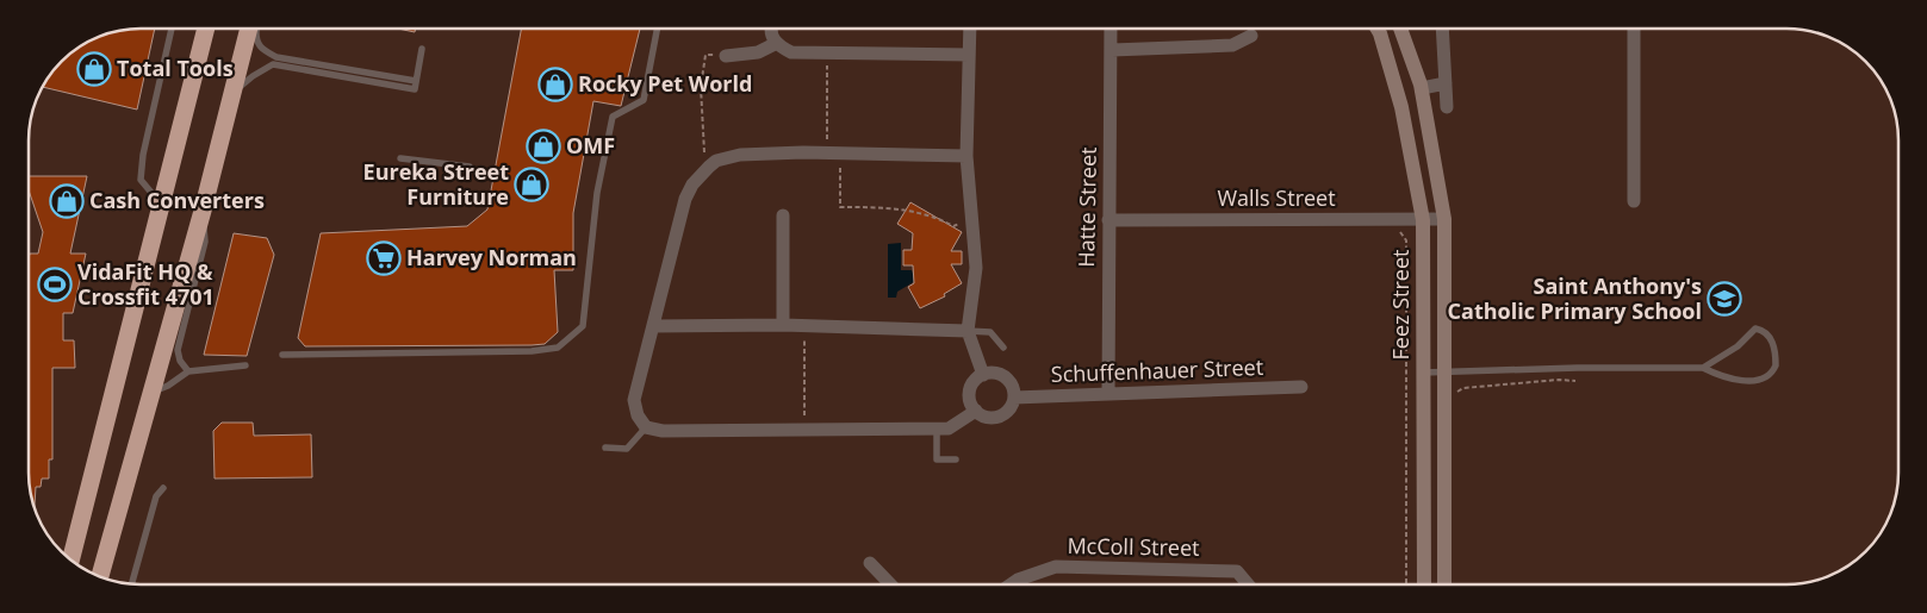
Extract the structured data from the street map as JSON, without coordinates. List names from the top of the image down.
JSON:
{
  "streets": {
    "main road": ["Feez Street"],
    "street": [
      "Walls Street",
      "Hatte Street",
      "Schuffenhauer Street",
      "McColl Street"
    ]
  },
  "crossings": [
    ["Walls Street", "Hatte Street"],
    ["Walls Street", "Feez Street"],
    ["Hatte Street", "Schuffenhauer Street"]
  ],
  "places": {
    "shop": [
      "Total Tools",
      "Rocky Pet World",
      "OMF",
      "Eureka Street Furniture",
      "Cash Converters"
    ],
    "supermarket": ["Harvey Norman"],
    "sports": ["VidaFit HQ & Crossfit 4701"],
    "school or university": ["Saint Anthony's Catholic Primary School"]
  }
}
